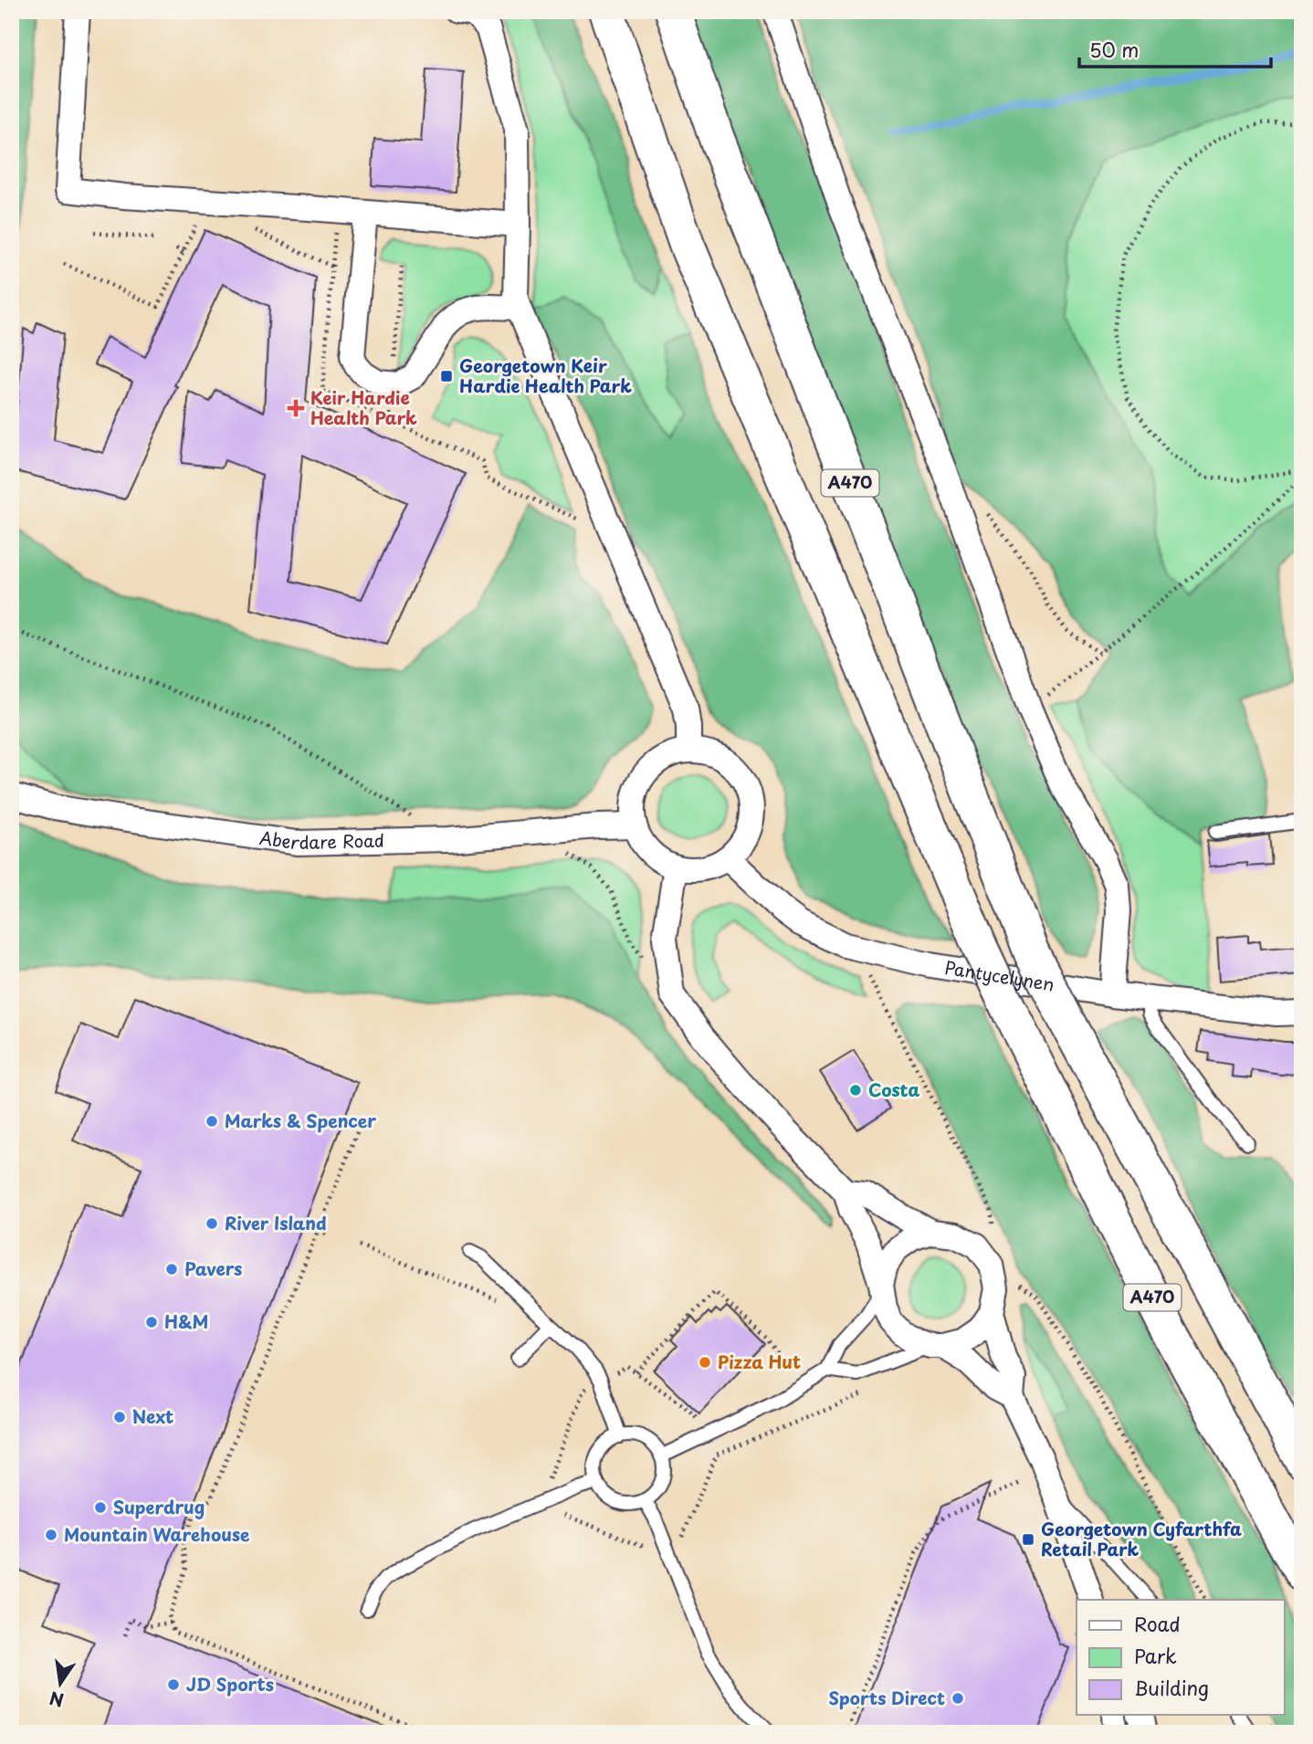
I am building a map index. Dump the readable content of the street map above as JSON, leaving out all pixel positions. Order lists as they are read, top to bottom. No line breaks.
{"streets":{"highway":["A470"],"street":["Aberdare Road","Pantycelynen"]},"crossings":[["Aberdare Road","Pantycelynen"]],"places":{"transit":["Georgetown Keir Hardie Health Park","Georgetown Cyfarthfa Retail Park"],"health":["Keir Hardie Health Park"],"other":["Costa","Marks & Spencer","River Island","Pavers","H&M","Pizza Hut","Next","Superdrug","Mountain Warehouse","JD Sports","Sports Direct"]},"legend":["Road","Park","Building"],"scale_bar":"50 m","north":"bottom"}
